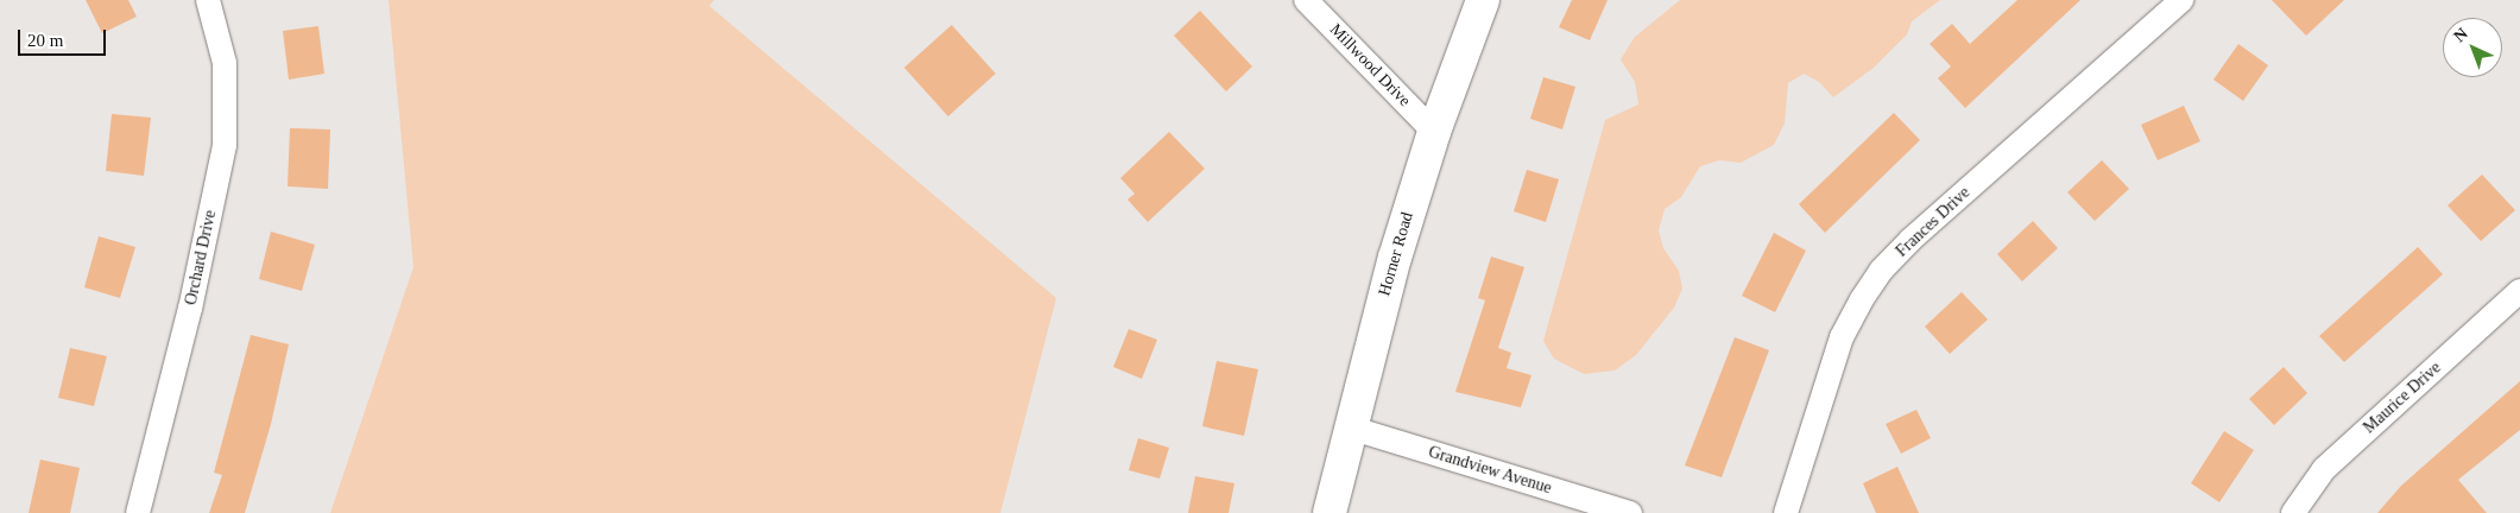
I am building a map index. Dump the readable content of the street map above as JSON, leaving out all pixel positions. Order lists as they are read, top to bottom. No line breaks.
{"streets":{"main road":["Horner Road"],"street":["Millwood Drive","Frances Drive","Orchard Drive","Maurice Drive","Grandview Avenue"]},"crossings":[["Millwood Drive","Horner Road"],["Horner Road","Grandview Avenue"]],"scale_bar":"20 m","north":"top left"}
